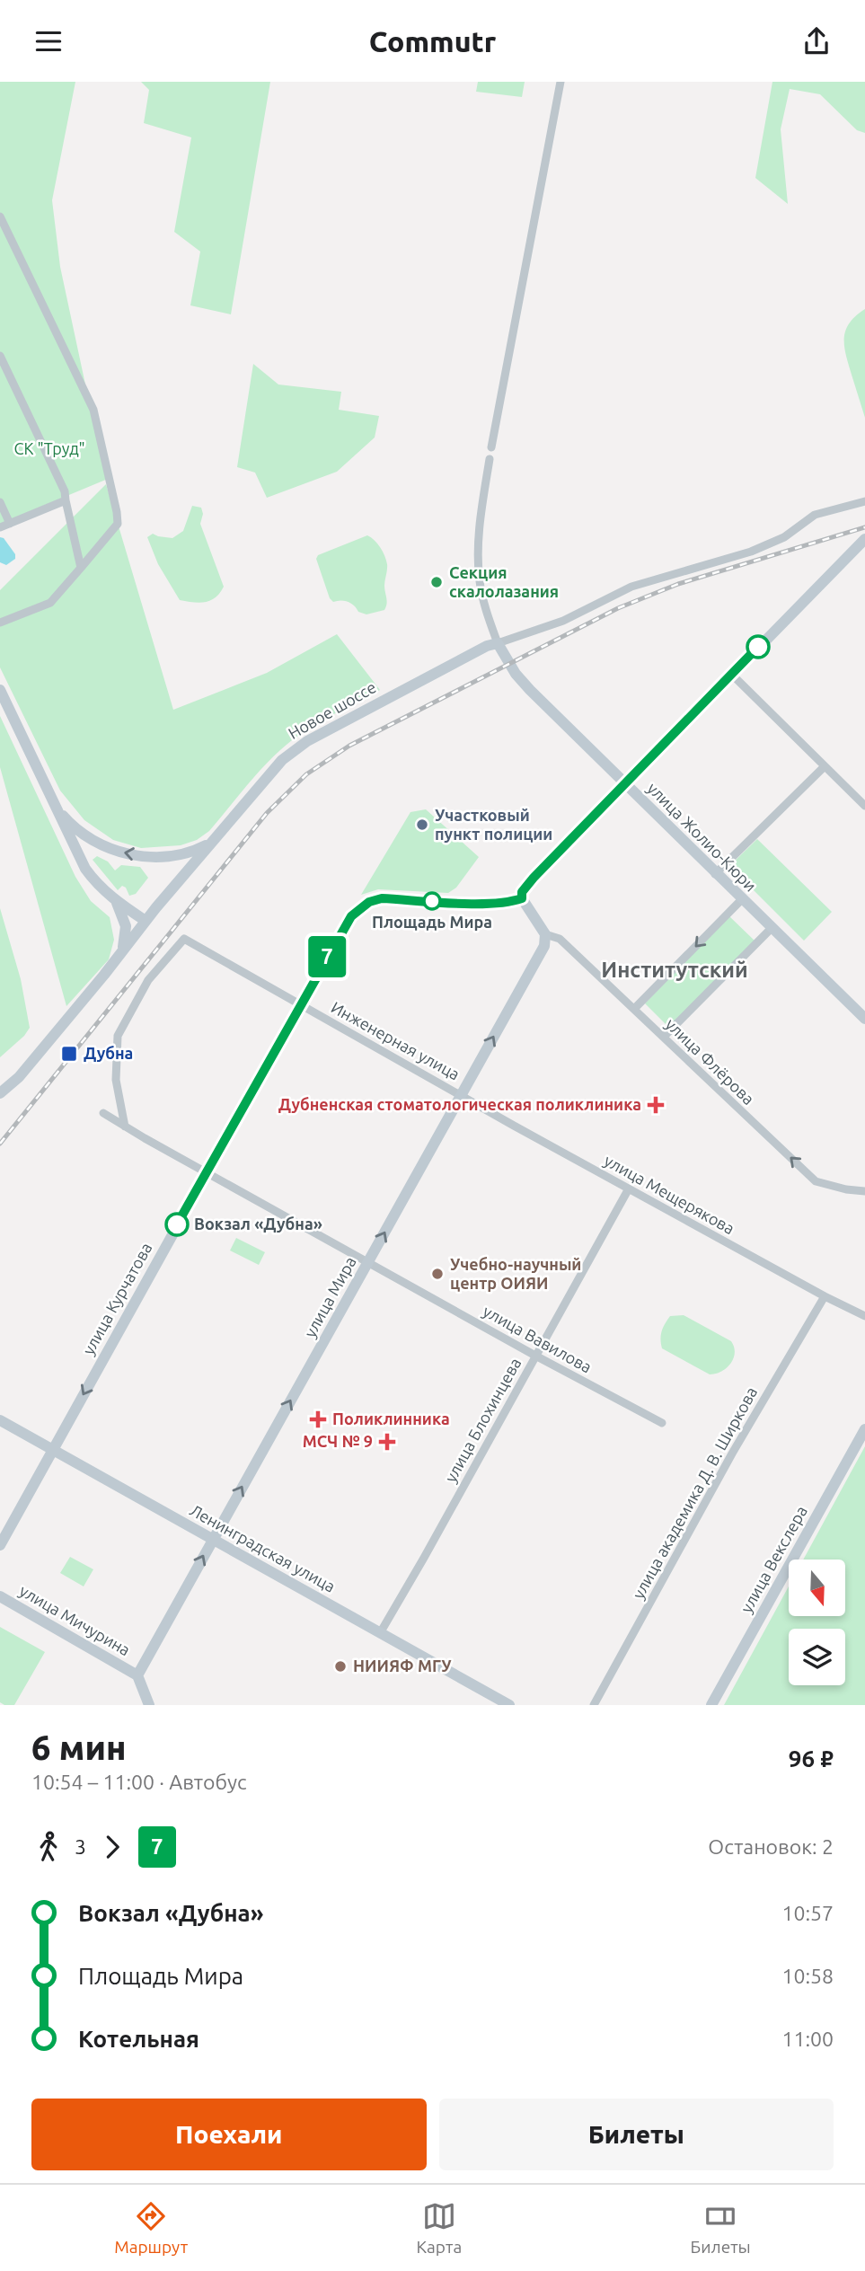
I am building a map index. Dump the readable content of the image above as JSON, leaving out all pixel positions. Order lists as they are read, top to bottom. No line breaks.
{"streets":{"main road":["Новое шоссе","улица Жолио-Кюри","улица Мира","улица Курчатова","Ленинградская улица","улица Векслера","улица Мичурина"],"street":["Инженерная улица","улица Флёрова","улица Мещерякова","улица Вавилова","улица Блохинцева","улица академика Д. В. Ширкова"]},"crossings":[["Новое шоссе","улица Жолио-Кюри"],["Инженерная улица","улица Мещерякова"],["Инженерная улица","улица Мира"],["Инженерная улица","улица Курчатова"],["Инженерная улица","улица Вавилова"],["улица Флёрова","улица Мира"],["улица Мещерякова","улица Мира"],["улица Мещерякова","улица Блохинцева"],["улица Мещерякова","улица академика Д. В. Ширкова"],["улица Мира","улица Вавилова"],["улица Мира","Ленинградская улица"],["улица Мира","улица Мичурина"],["улица Курчатова","улица Вавилова"],["улица Курчатова","Ленинградская улица"],["улица Вавилова","улица Блохинцева"],["улица Блохинцева","Ленинградская улица"]],"one_way":["улица Флёрова","улица Мира","улица Курчатова"],"districts":["Институтский"],"parks":["СК \"Труд\""],"places":{"other":["Секция скалолазания","Участковый пункт полиции","Площадь Мира","Вокзал «Дубна»","Учебно-научный центр ОИЯИ","НИИЯФ МГУ"],"transit":["Дубна"],"health":["Дубненская стоматологическая поликлиника","Поликлинника","МСЧ № 9"]},"lines":["bus line 7"],"north":"bottom","page":{"header":"Commutr","on_map":"7","heading":["6 мин","10:54 – 11:00 · Автобус","96 ₽"],"legs":["3","7","Остановок: 2"],"list":[{"name":"Вокзал «Дубна»","value":"10:57"},{"name":"Площадь Мира","value":"10:58"},{"name":"Котельная","value":"11:00"}],"buttons":["Поехали","Билеты"],"tabs":["Маршрут","Карта","Билеты"]}}
